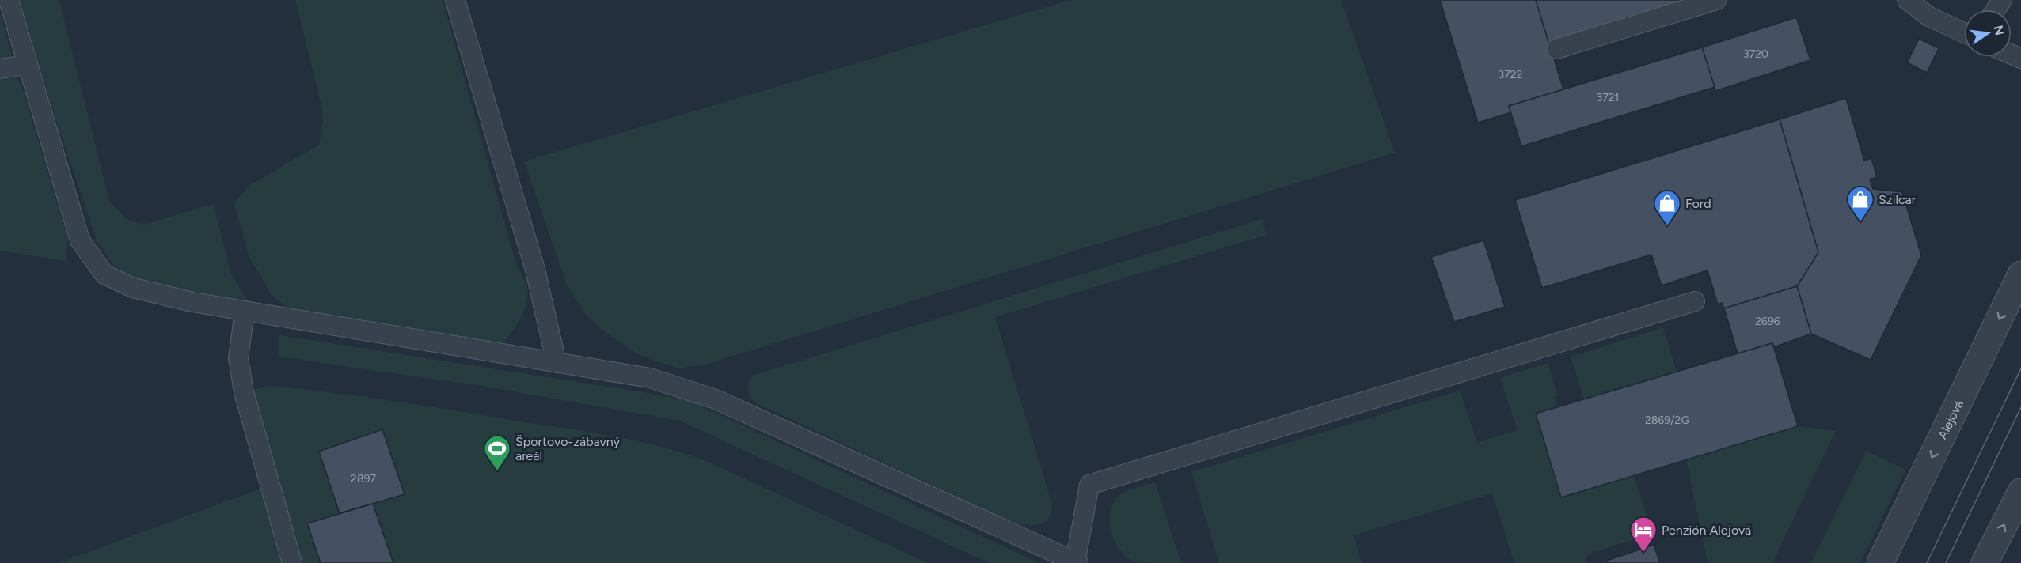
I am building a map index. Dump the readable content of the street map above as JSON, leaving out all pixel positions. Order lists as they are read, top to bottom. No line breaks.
{"streets":{"street":["Alejová"]},"one_way":["Alejová"],"places":{"shop":["Szilcar","Ford"],"sports":["Športovo-zábavný areál"],"hotel":["Penzión Alejová"]},"house_numbers":["3720","3722","3721","2696","2869/2G","2897"],"north":"right"}
